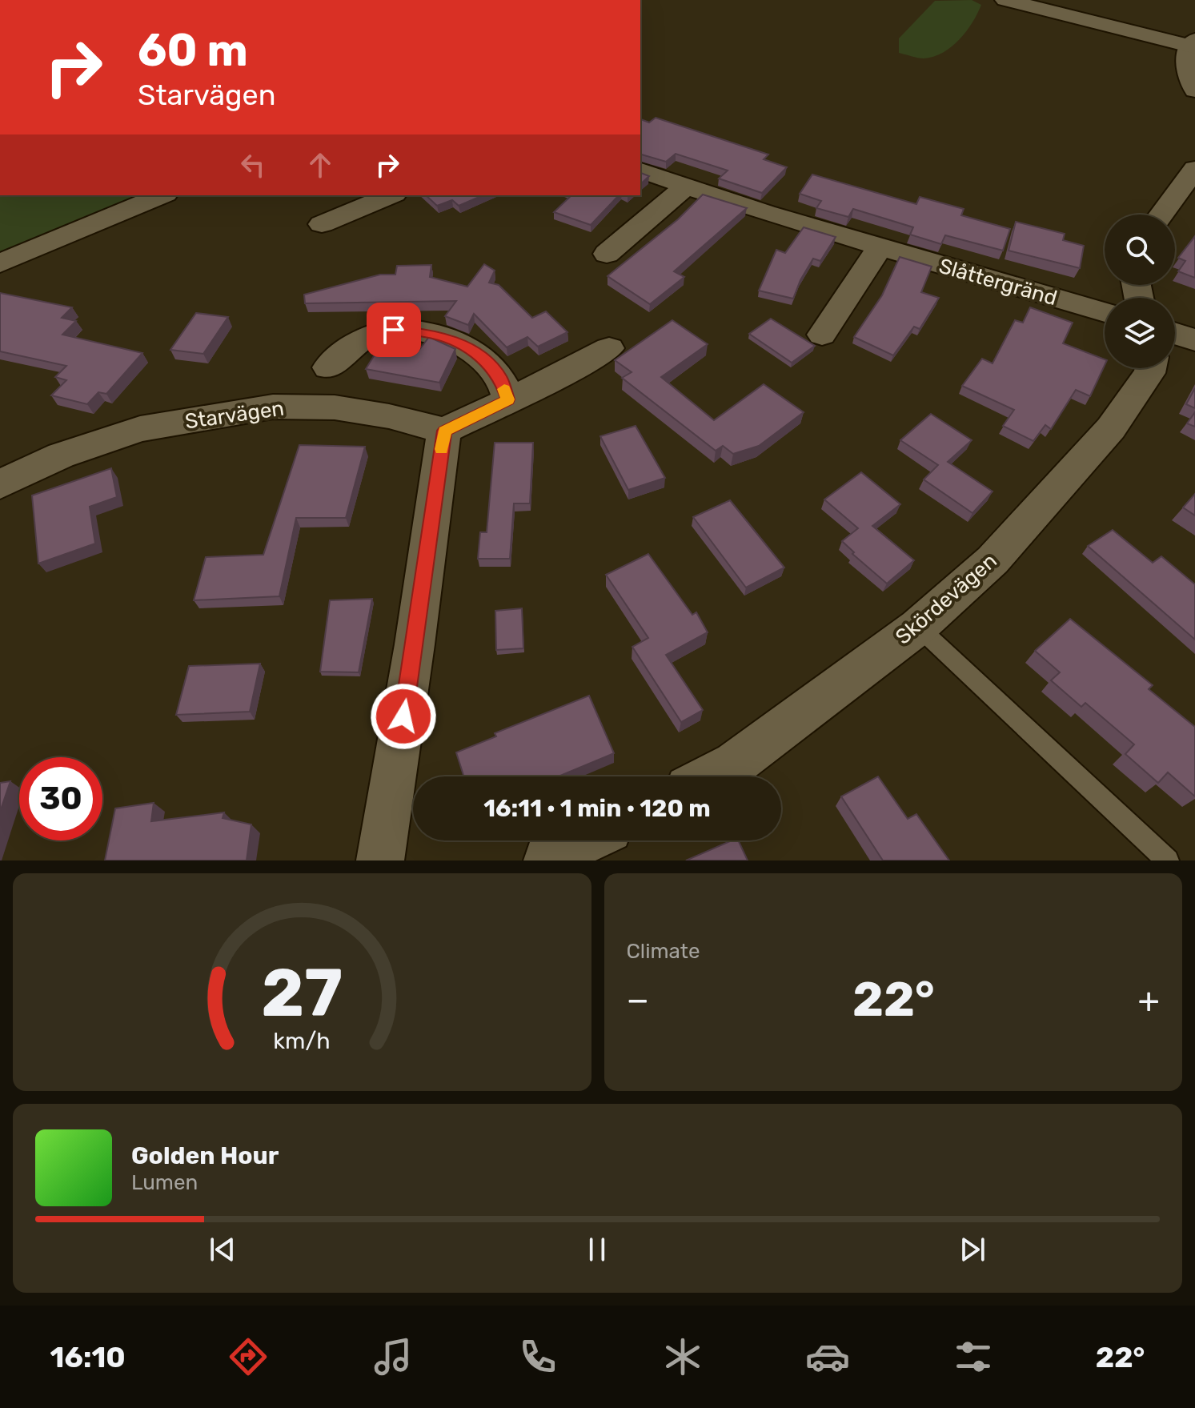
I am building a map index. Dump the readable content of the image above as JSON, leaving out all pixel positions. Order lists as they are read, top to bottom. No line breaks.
{"streets":{"street":["Slåttergränd","Starvägen","Skördevägen"]},"page":{"turn":["60 m","Starvägen"],"limit":"30","trip":"16:11 · 1 min · 120 m","tile":"Climate","heat":["−","22°","+"],"song":["Golden Hour","Lumen"],"tabs":["16:10","22°"],"gauge":["27","km/h"]}}
